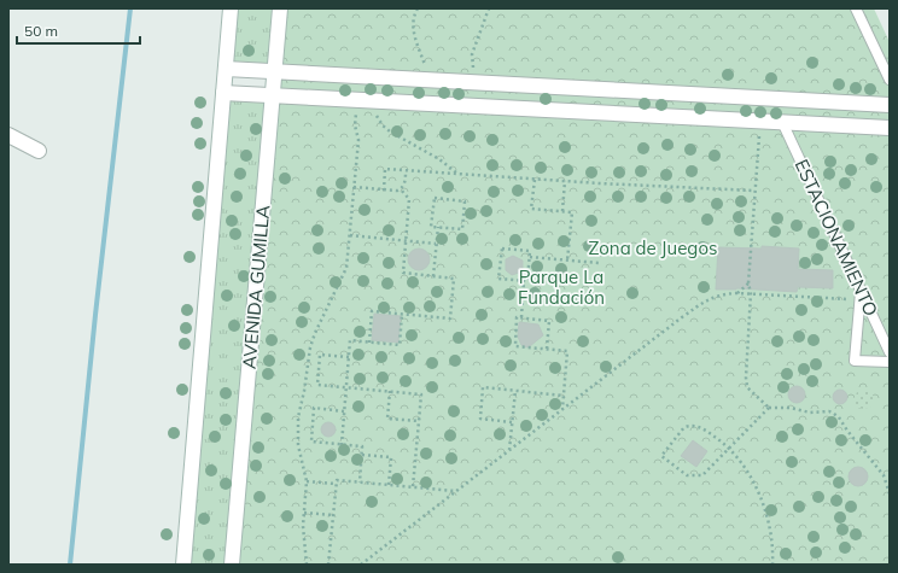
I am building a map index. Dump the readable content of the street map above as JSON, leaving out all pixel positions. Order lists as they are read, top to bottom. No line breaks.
{"streets":{"street":["AVENIDA GUMILLA"],"lane":["ESTACIONAMIENTO"]},"parks":["Zona de Juegos","Parque La Fundación"],"scale_bar":"50 m"}
